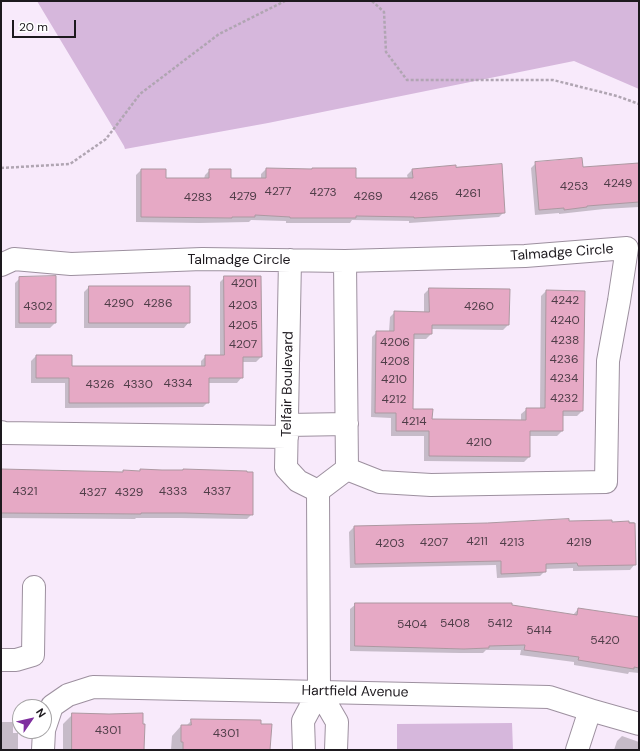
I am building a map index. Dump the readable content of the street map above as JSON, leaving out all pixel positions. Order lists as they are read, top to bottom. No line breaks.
{"streets":{"street":["Talmadge Circle","Telfair Boulevard","Hartfield Avenue"]},"crossings":[["Talmadge Circle","Telfair Boulevard"]],"house_numbers":["4249","4253","4277","4273","4261","4279","4269","4265","4283","4201","4242","4290","4286","4203","4302","4260","4240","4205","4238","4206","4207","4236","4208","4234","4210","4334","4326","4330","4232","4212","4214","4210","4321","4333","4337","4327","4329","4211","4207","4213","4219","4203","5408","5412","5404","5414","5420","4301","4301"],"scale_bar":"20 m","north":"top right"}
